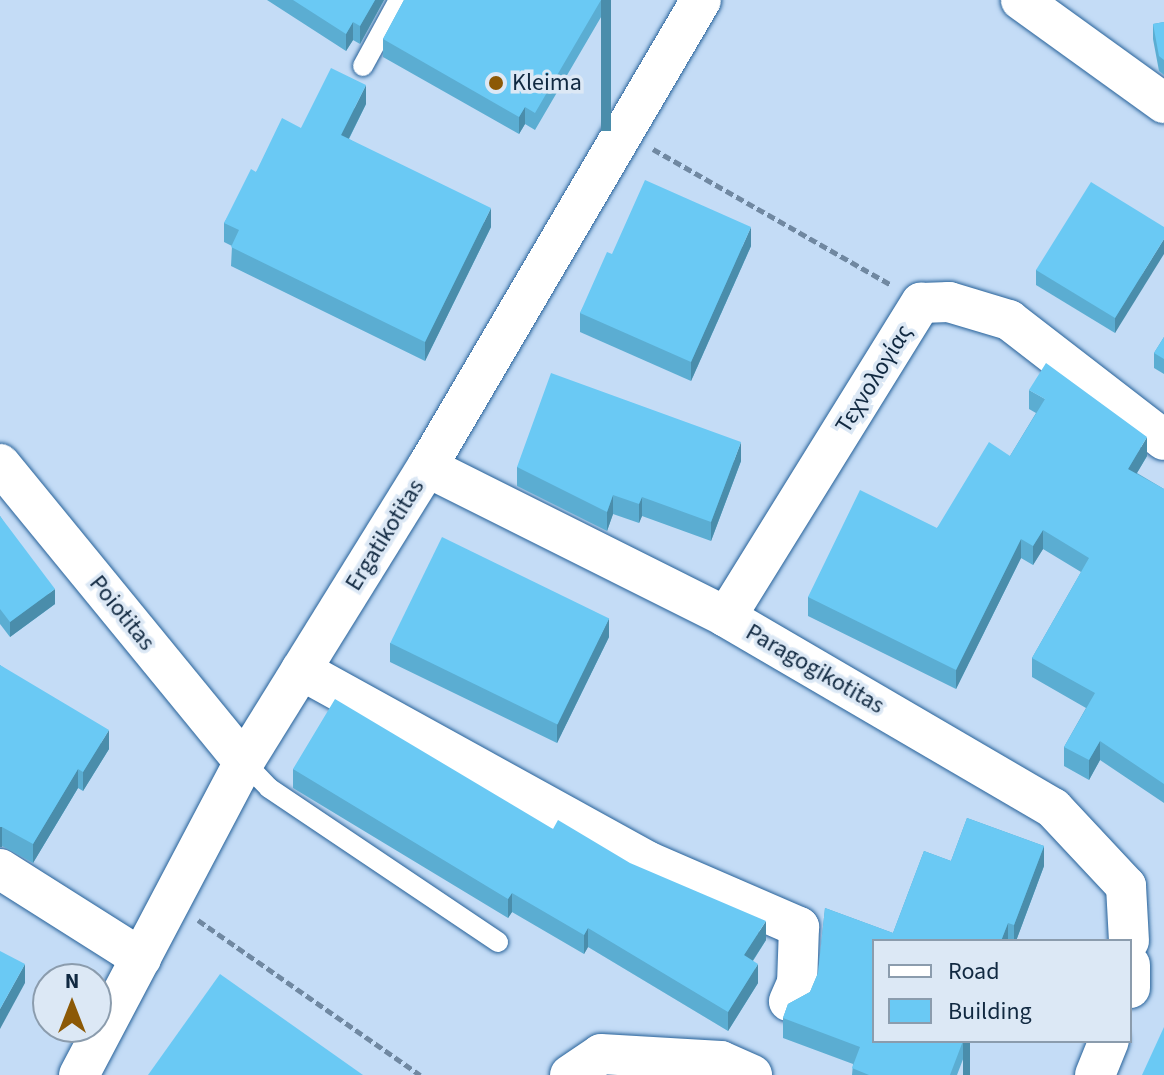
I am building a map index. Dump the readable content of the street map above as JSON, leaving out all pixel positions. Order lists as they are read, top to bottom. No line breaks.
{"streets":{"street":["Τεχνολογίας","Ergatikotitas","Poiotitas","Paragogikotitas"]},"crossings":[["Τεχνολογίας","Paragogikotitas"],["Ergatikotitas","Poiotitas"],["Ergatikotitas","Paragogikotitas"]],"places":["Kleima"],"legend":["Road","Building"],"north":"top"}
